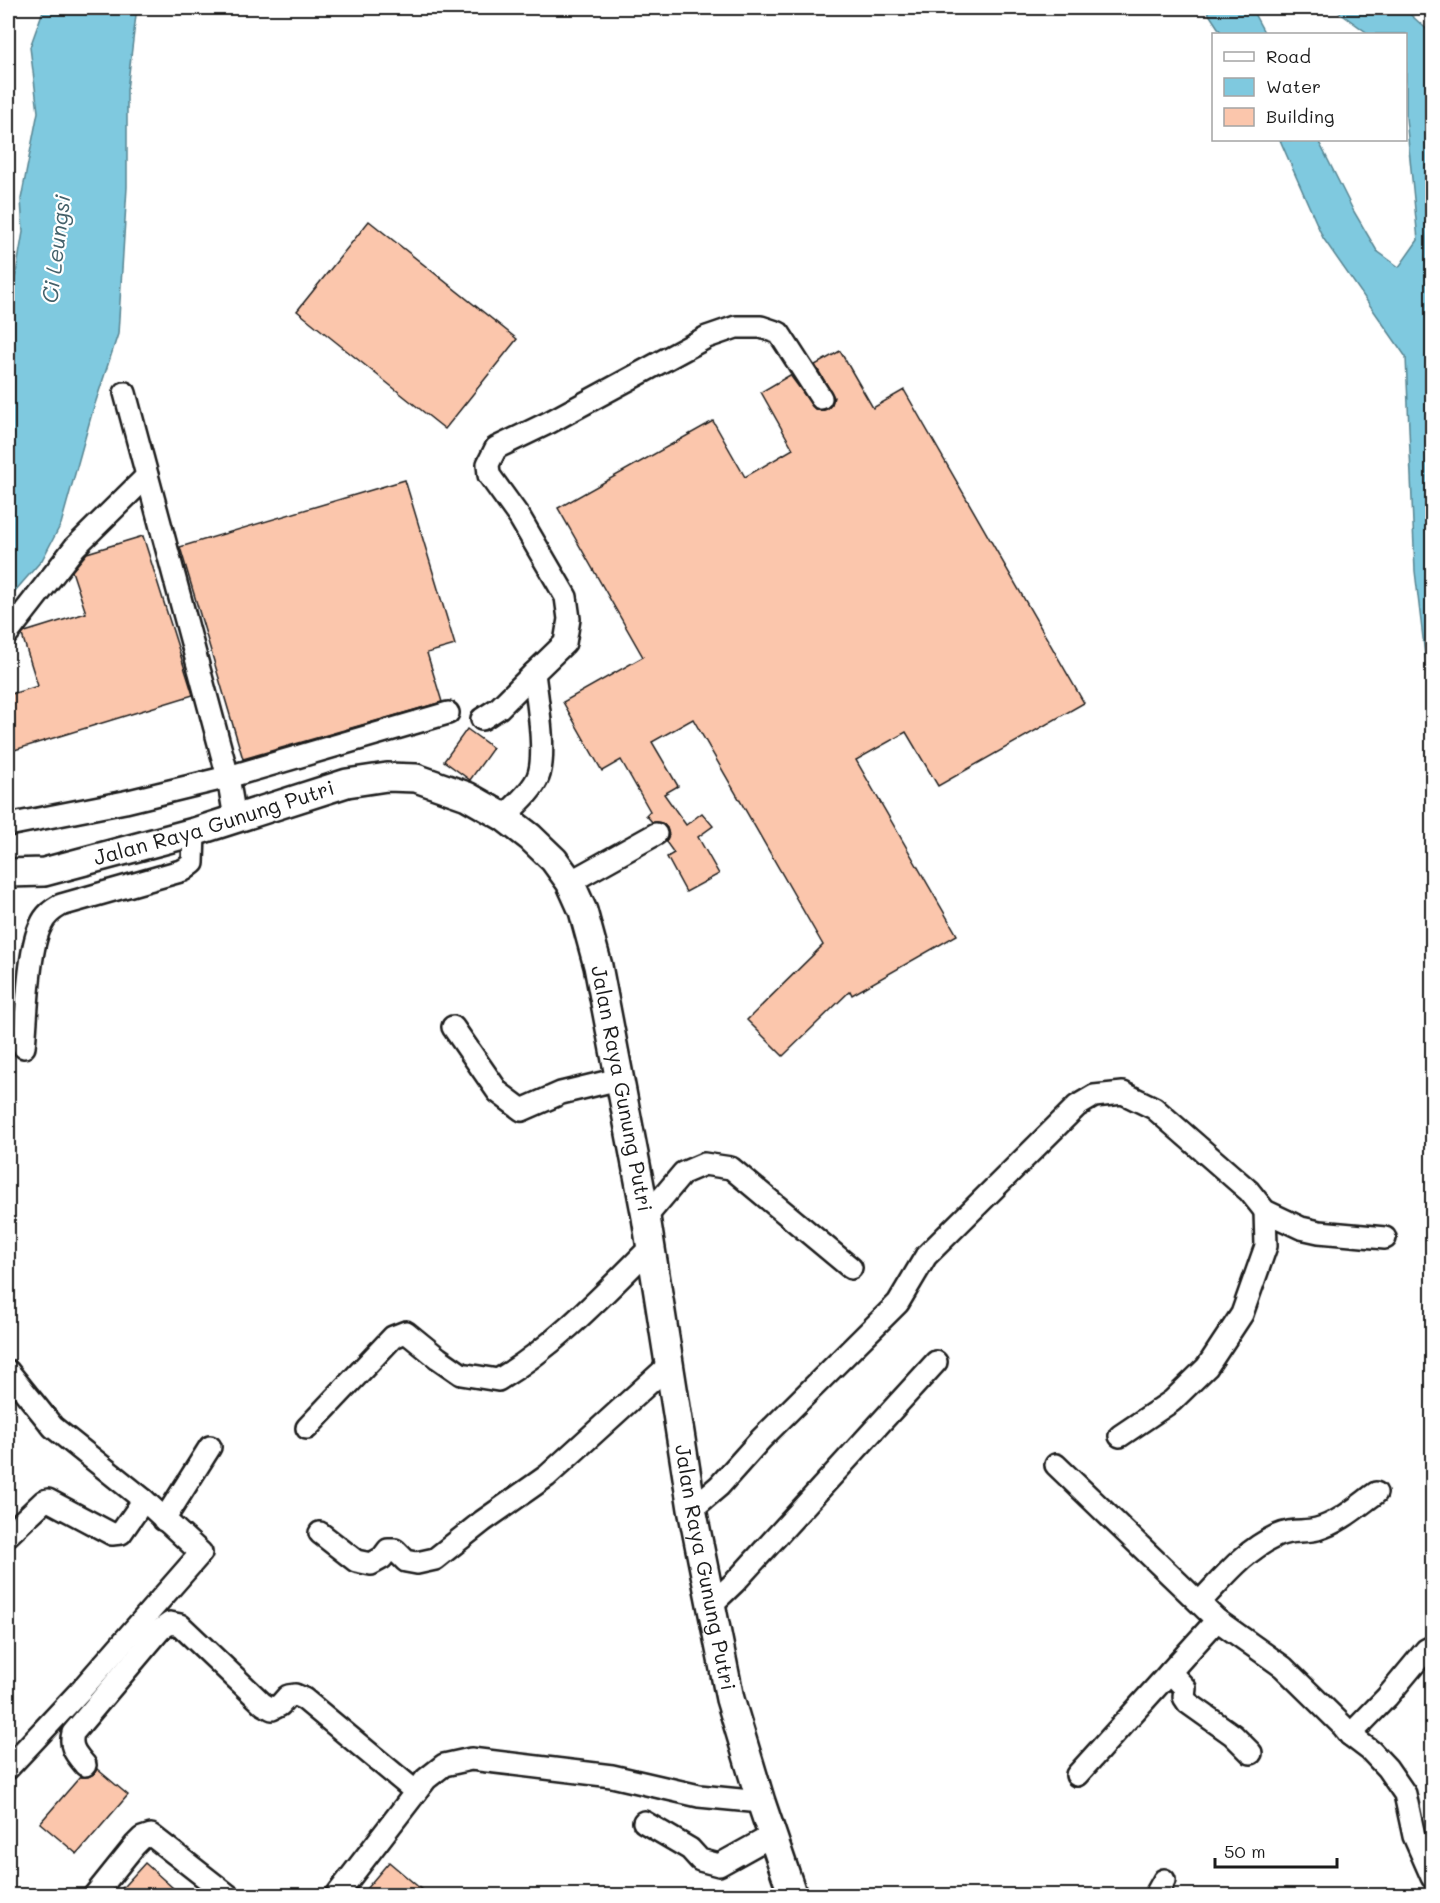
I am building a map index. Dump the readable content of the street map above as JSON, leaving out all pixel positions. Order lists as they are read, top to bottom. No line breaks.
{"streets":{"main road":["Jalan Raya Gunung Putri"]},"water":["Ci Leungsi"],"legend":["Road","Water","Building"],"scale_bar":"50 m"}
